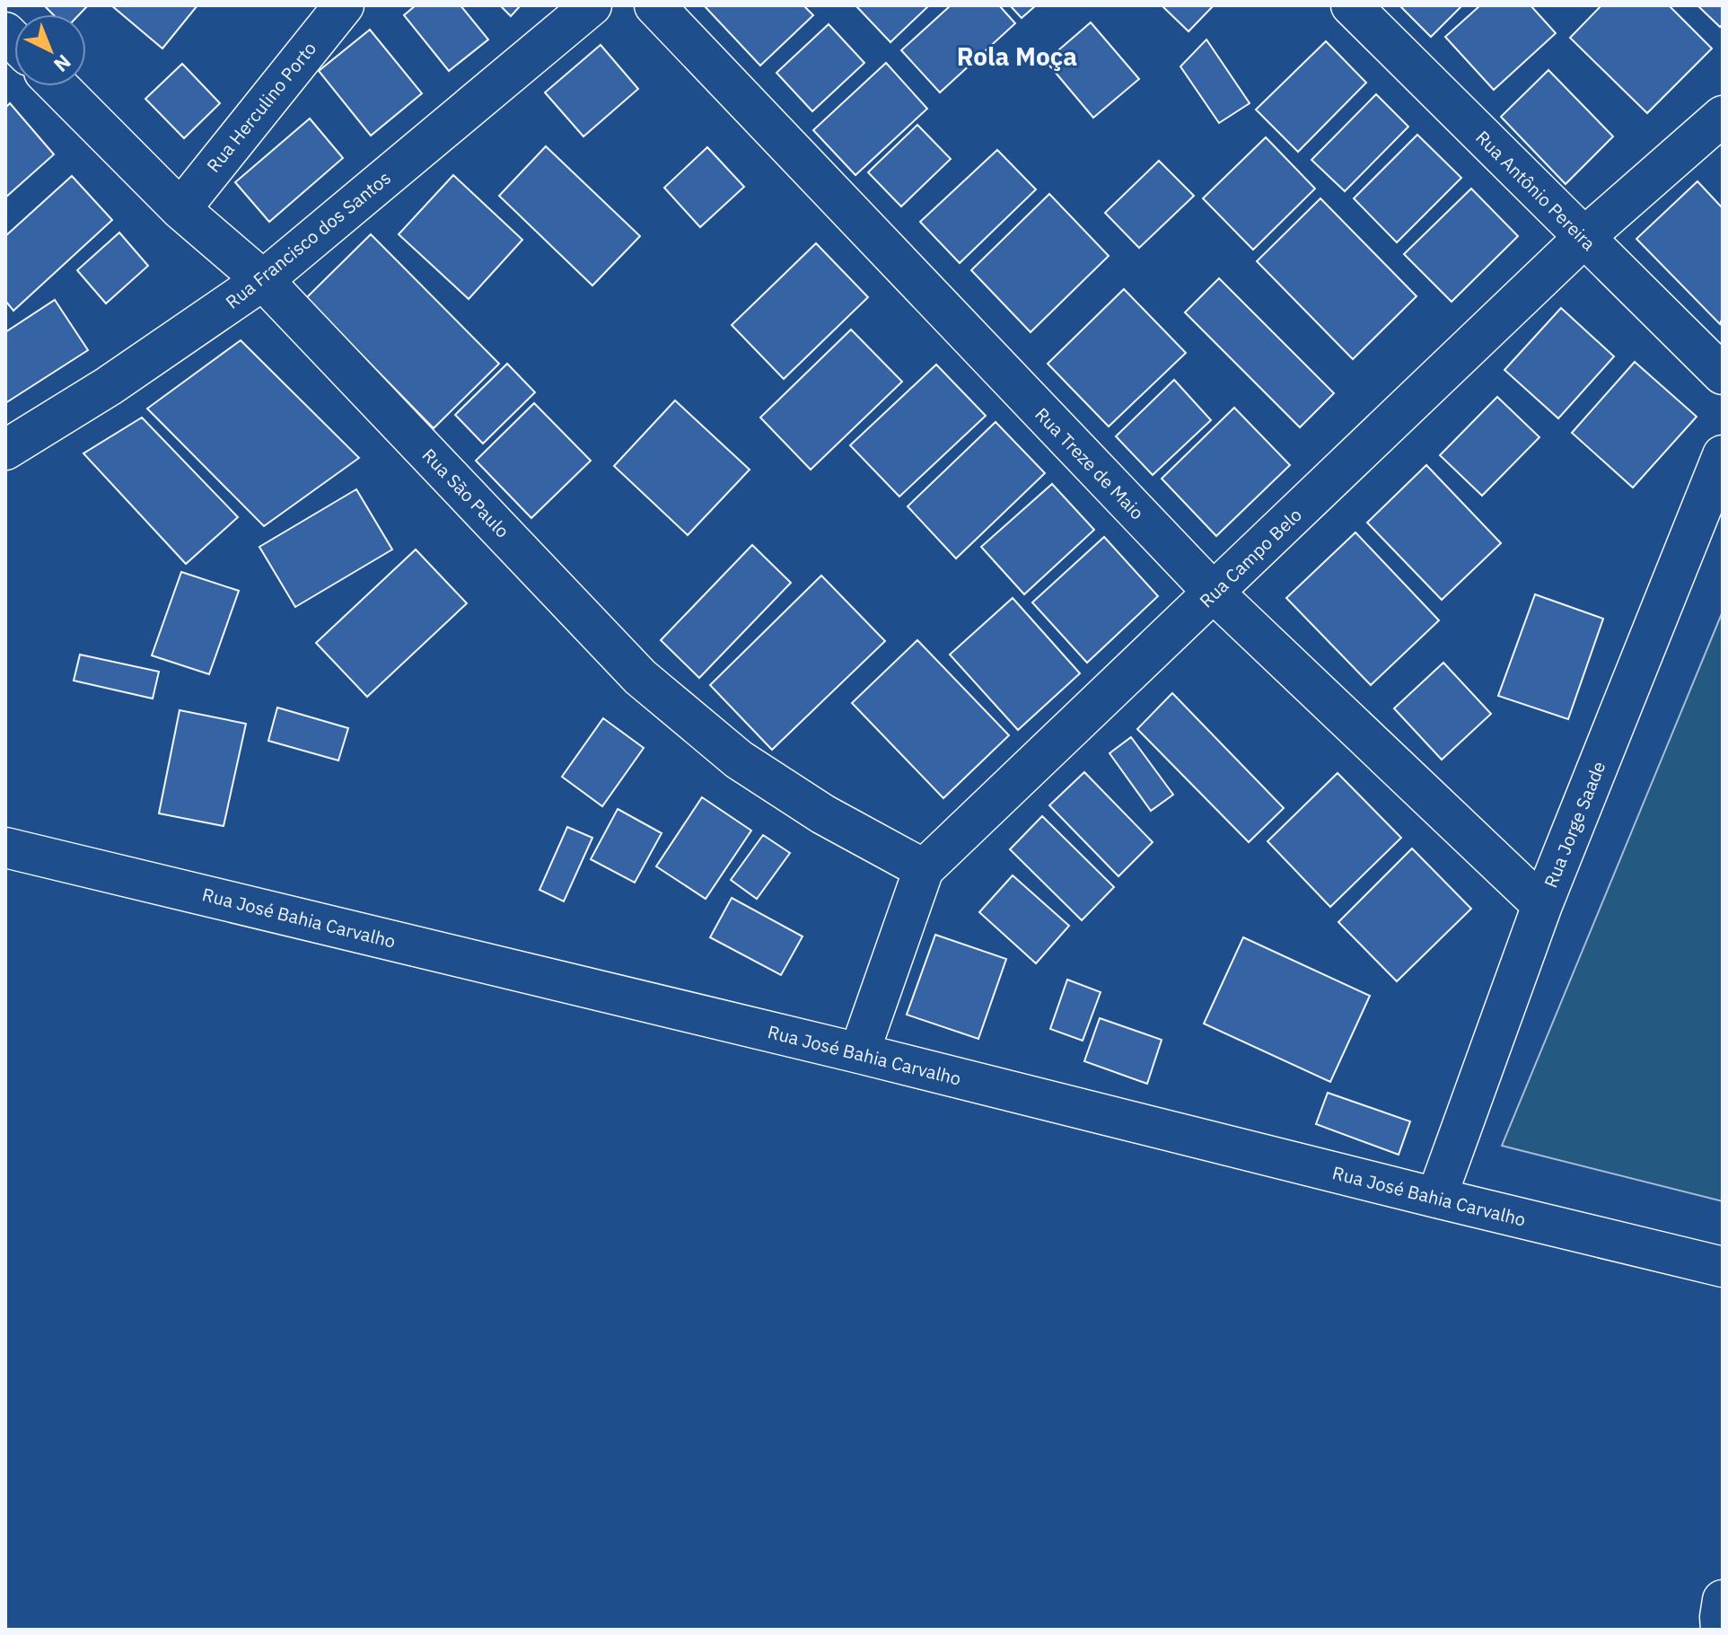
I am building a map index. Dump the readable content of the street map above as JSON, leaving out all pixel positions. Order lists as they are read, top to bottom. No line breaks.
{"streets":{"street":["Rua Herculino Porto","Rua Antônio Pereira","Rua Francisco dos Santos","Rua Treze de Maio","Rua São Paulo","Rua Campo Belo","Rua Jorge Saade","Rua José Bahia Carvalho"]},"crossings":[["Rua Herculino Porto","Rua São Paulo"],["Rua Antônio Pereira","Rua Campo Belo"],["Rua Francisco dos Santos","Rua São Paulo"],["Rua Treze de Maio","Rua Campo Belo"],["Rua Treze de Maio","Rua Jorge Saade"],["Rua São Paulo","Rua Campo Belo"],["Rua Campo Belo","Rua José Bahia Carvalho"],["Rua Jorge Saade","Rua José Bahia Carvalho"]],"districts":["Rola Moça"],"north":"bottom right"}
